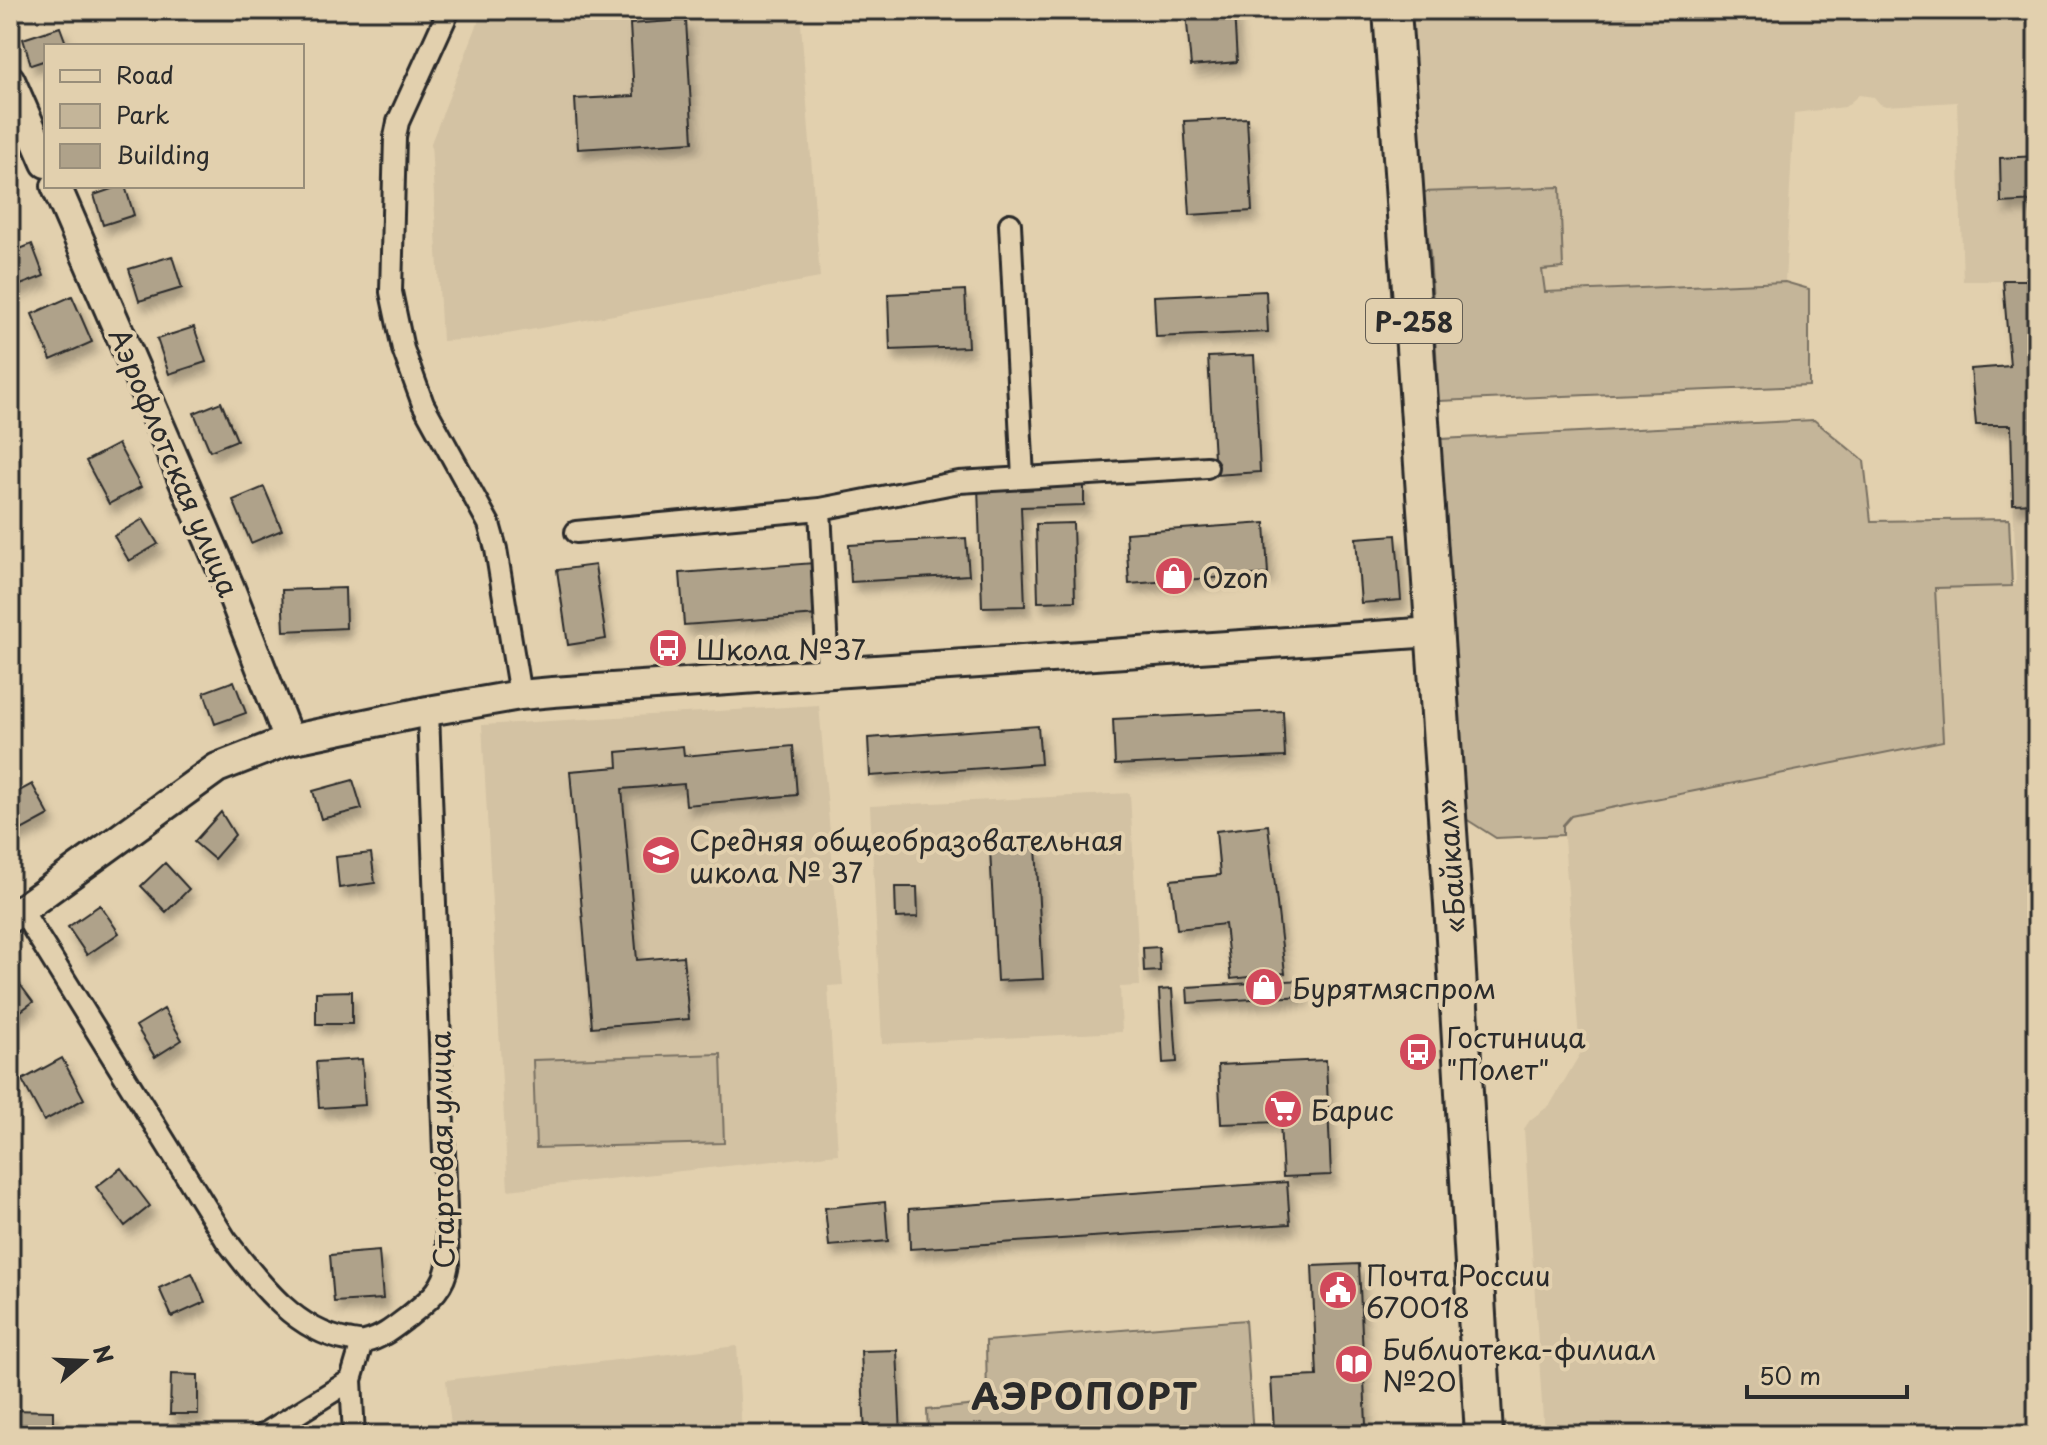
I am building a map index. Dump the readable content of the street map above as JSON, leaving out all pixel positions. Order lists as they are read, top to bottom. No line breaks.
{"streets":{"highway":["Р-258","«Байкал»"],"main road":["Аэрофлотская улица"],"street":["Стартовая улица"]},"crossings":[["Р-258","«Байкал»"]],"districts":["АЭРОПОРТ"],"places":{"shop":["Ozon","Бурятмяспром"],"bus stop":["Школа №37","Гостиница \"Полет\""],"school or university":["Средняя общеобразовательная школа № 37"],"supermarket":["Барис"],"public building":["Почта России 670018"],"library":["Библиотека-филиал №20"]},"legend":["Road","Park","Building"],"scale_bar":"50 m","north":"right"}
